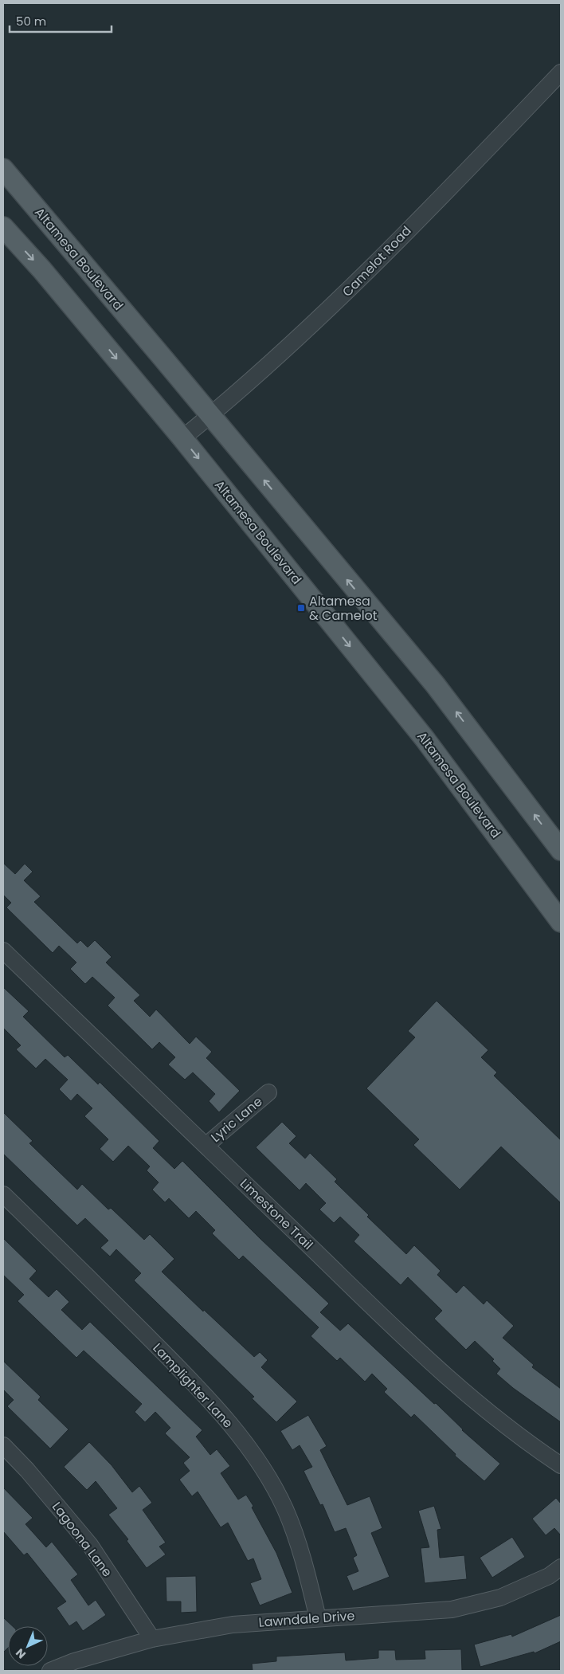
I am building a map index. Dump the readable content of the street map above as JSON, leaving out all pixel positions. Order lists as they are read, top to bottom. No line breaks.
{"streets":{"main road":["Altamesa Boulevard"],"street":["Camelot Road","Lyric Lane","Limestone Trail","Lamplighter Lane","Lagoona Lane","Lawndale Drive"]},"crossings":[["Altamesa Boulevard","Camelot Road"],["Lyric Lane","Limestone Trail"],["Lamplighter Lane","Lawndale Drive"],["Lagoona Lane","Lawndale Drive"]],"places":{"transit":["Altamesa & Camelot"]},"scale_bar":"50 m","north":"bottom left"}
